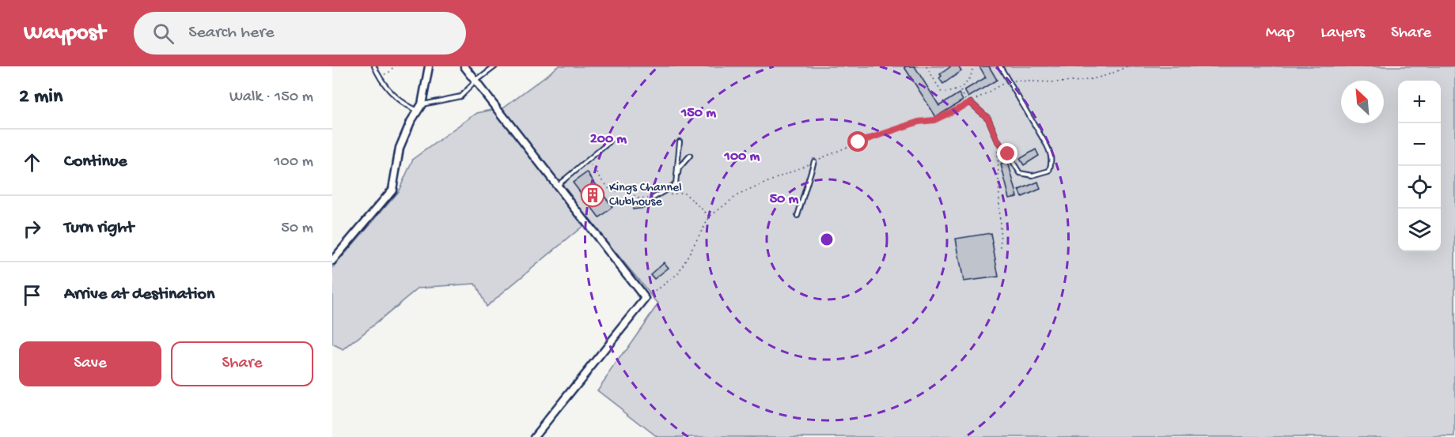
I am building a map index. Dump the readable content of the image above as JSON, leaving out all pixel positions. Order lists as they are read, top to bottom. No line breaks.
{"places":{"building":["Kings Channel Clubhouse"]},"north":"top left","page":{"header":"Waypost","search":"Search here","nav":["Map","Layers","Share"],"heading":["2 min","Walk · 150 m"],"map_buttons":["+","−"],"list":[["Continue","100 m"],["Turn right","50 m"],"Arrive at destination"],"buttons":["Save","Share"]},"rings":["150 m","200 m","100 m","50 m"]}
